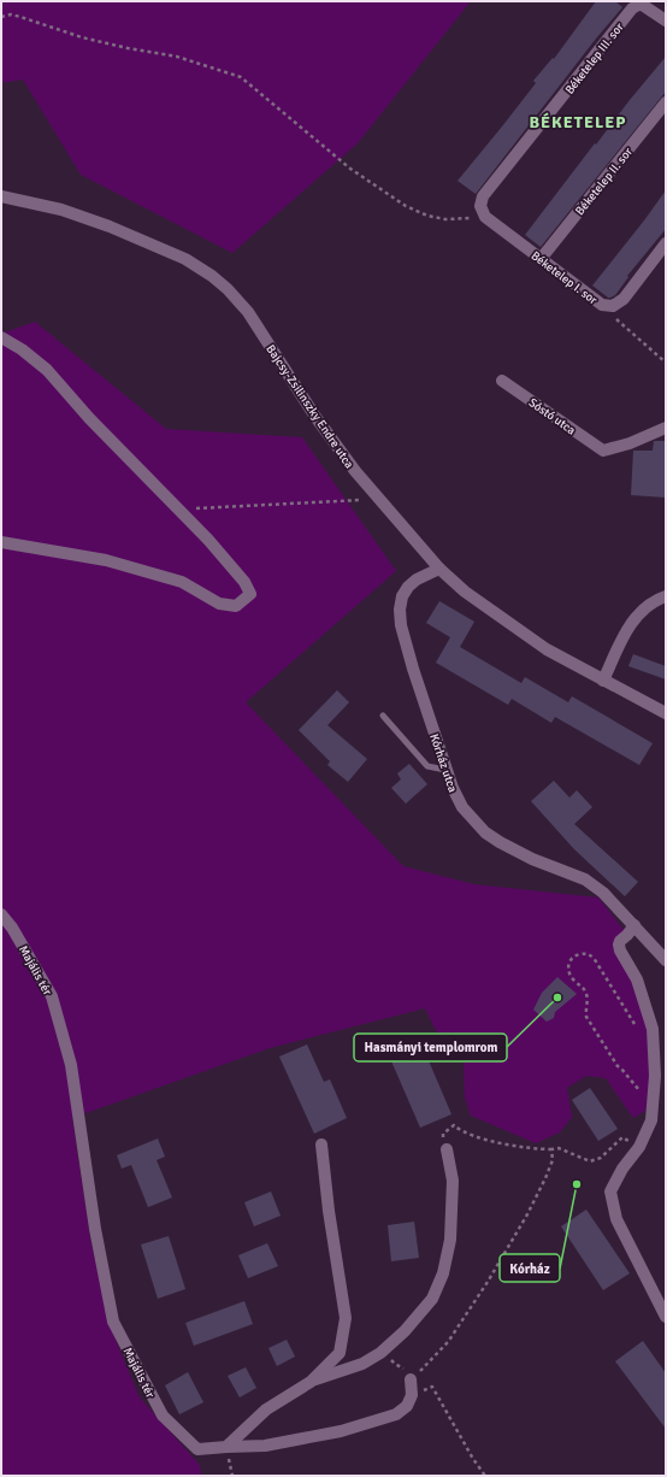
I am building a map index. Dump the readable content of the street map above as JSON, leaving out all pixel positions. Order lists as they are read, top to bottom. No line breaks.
{"streets":{"street":["Béketelep III. sor","Béketelep II. sor","Béketelep I. sor","Bajcsy-Zsilinszky Endre utca","Sóstó utca","Kórház utca","Majális tér"]},"crossings":[["Béketelep III. sor","Béketelep I. sor"],["Béketelep II. sor","Béketelep I. sor"],["Bajcsy-Zsilinszky Endre utca","Kórház utca"]],"districts":["BÉKETELEP"],"places":["Hasmányi templomrom","Kórház"]}
